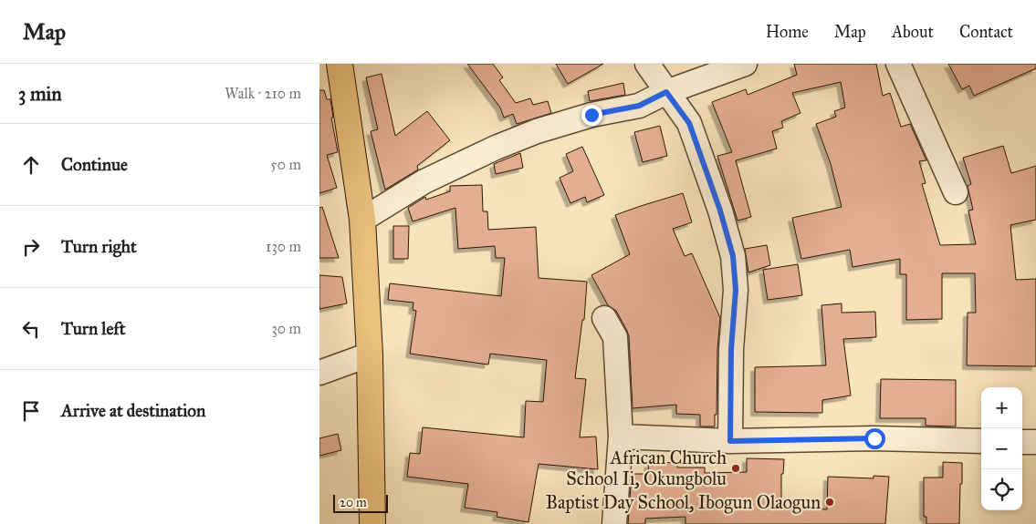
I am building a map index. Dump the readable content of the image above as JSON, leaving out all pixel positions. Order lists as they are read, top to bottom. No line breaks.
{"places":["African Church School Ii, Okungbolu","Baptist Day School, Ibogun Olaogun"],"scale_bar":"20 m","page":{"header":"Map","nav":["Home","Map","About","Contact"],"heading":["3 min","Walk · 210 m"],"list":[["Continue","50 m"],["Turn right","130 m"],["Turn left","30 m"],"Arrive at destination"],"map_buttons":["+","−"],"scale":"20 m"}}
